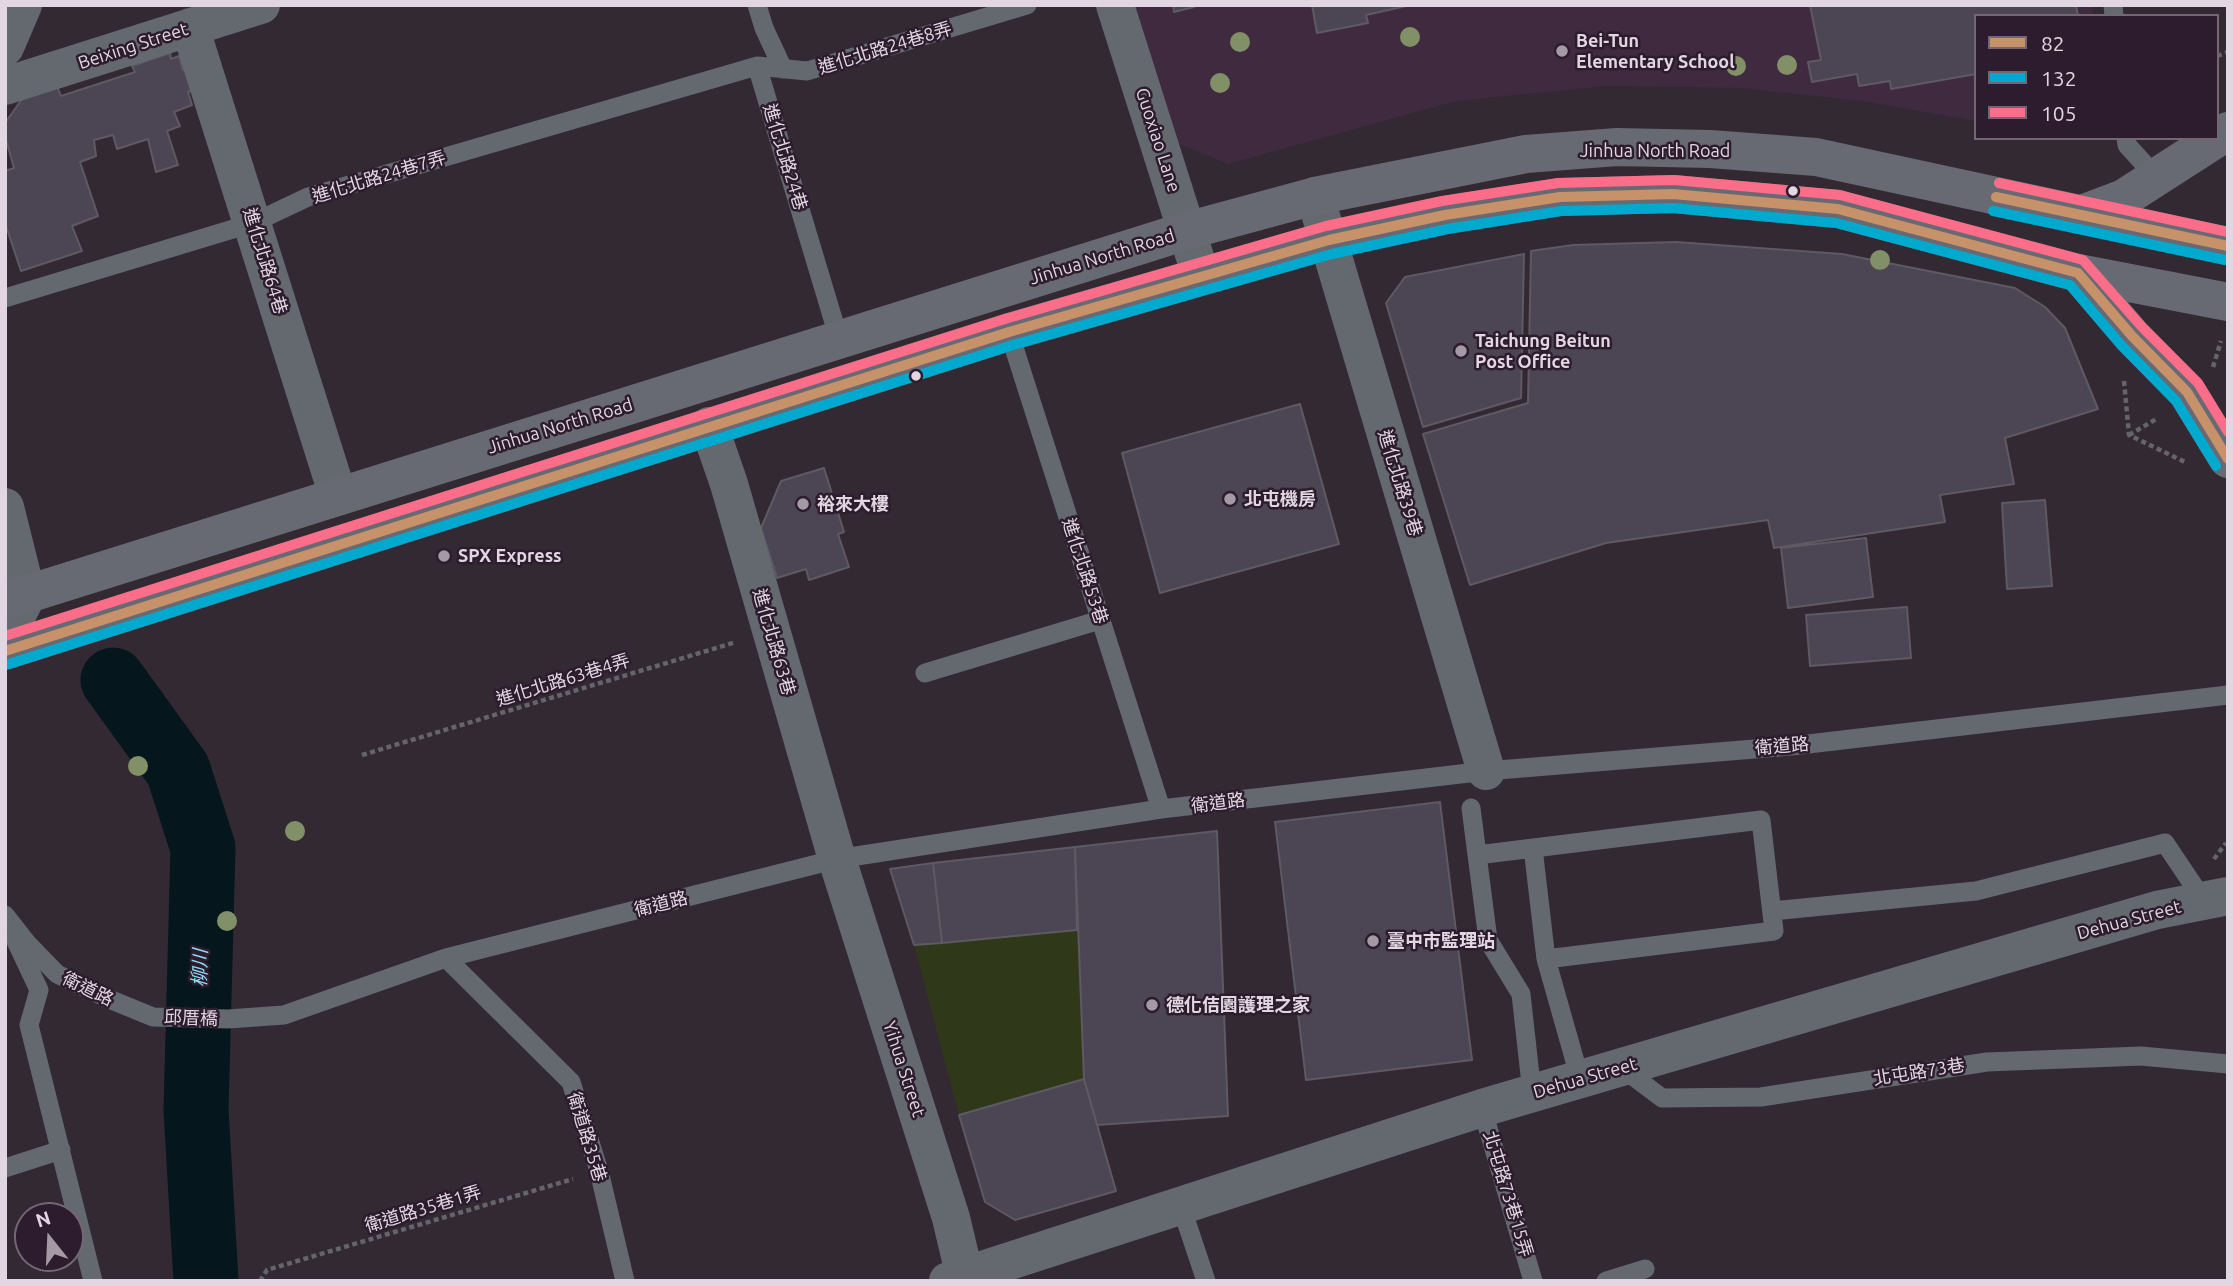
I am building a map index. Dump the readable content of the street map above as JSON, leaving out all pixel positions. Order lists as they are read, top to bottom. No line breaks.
{"streets":{"main road":["Jinhua North Road"],"street":["Beixing Street","Guoxiao Lane","進化北路64巷","進化北路39巷","進化北路63巷","Dehua Street","Yihua Street"],"lane":["進化北路24巷8弄","進化北路24巷","進化北路24巷7弄","進化北路53巷","衛道路","邱厝橋","北屯路73巷","衛道路35巷","北屯路73巷15弄"],"path":["進化北路63巷4弄","衛道路35巷1弄"]},"crossings":[["Beixing Street","進化北路64巷"],["Guoxiao Lane","Jinhua North Road"],["Jinhua North Road","進化北路24巷"],["Jinhua North Road","進化北路64巷"],["Jinhua North Road","進化北路39巷"],["進化北路24巷","進化北路24巷7弄"],["進化北路24巷7弄","進化北路64巷"],["進化北路39巷","衛道路"],["進化北路53巷","衛道路"],["進化北路63巷","進化北路63巷4弄"],["進化北路63巷","衛道路"],["進化北路63巷","Yihua Street"],["衛道路","邱厝橋"],["衛道路","Yihua Street"],["衛道路","衛道路35巷"],["Dehua Street","Yihua Street"],["Dehua Street","北屯路73巷"],["Dehua Street","北屯路73巷15弄"],["衛道路35巷","衛道路35巷1弄"]],"water":["柳川"],"places":["Bei-Tun Elementary School","Taichung Beitun Post Office","北屯機房","裕來大樓","SPX Express","臺中市監理站","德化佶園護理之家"],"lines":["transit line 105","transit line 82","transit line 132"],"legend":["82","132","105"],"north":"top"}
